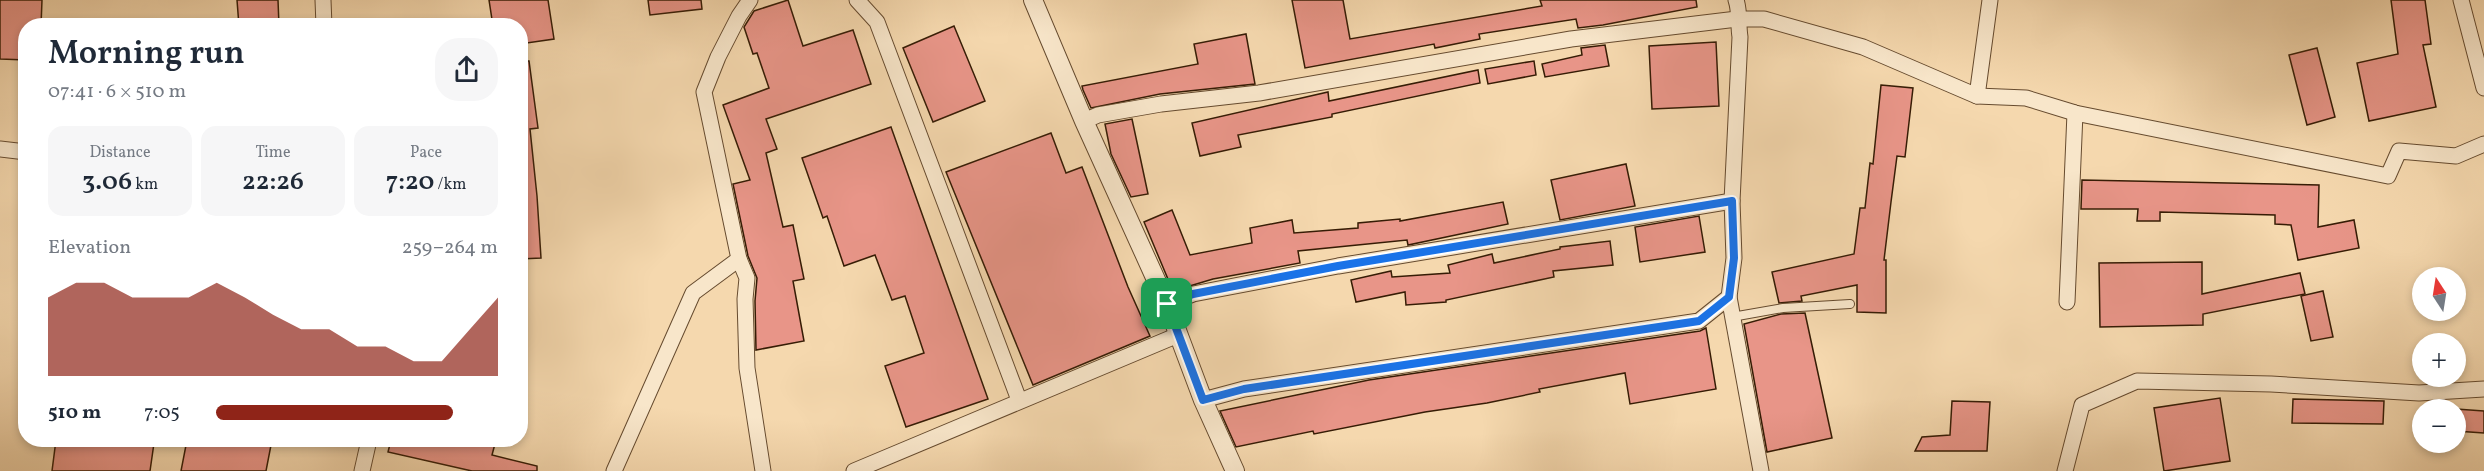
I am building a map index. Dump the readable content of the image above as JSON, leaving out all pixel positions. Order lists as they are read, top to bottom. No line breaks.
{"north":"top","page":{"heading":["Morning run","07:41 · 6 × 510 m"],"stats":[["Distance","3.06 km"],["Time","22:26"],["Pace","7:20 /km"]],"chart":["Elevation","259–264 m"],"map_buttons":["+","−"],"list":[{"name":"510 m","note":"7:05"}]}}
